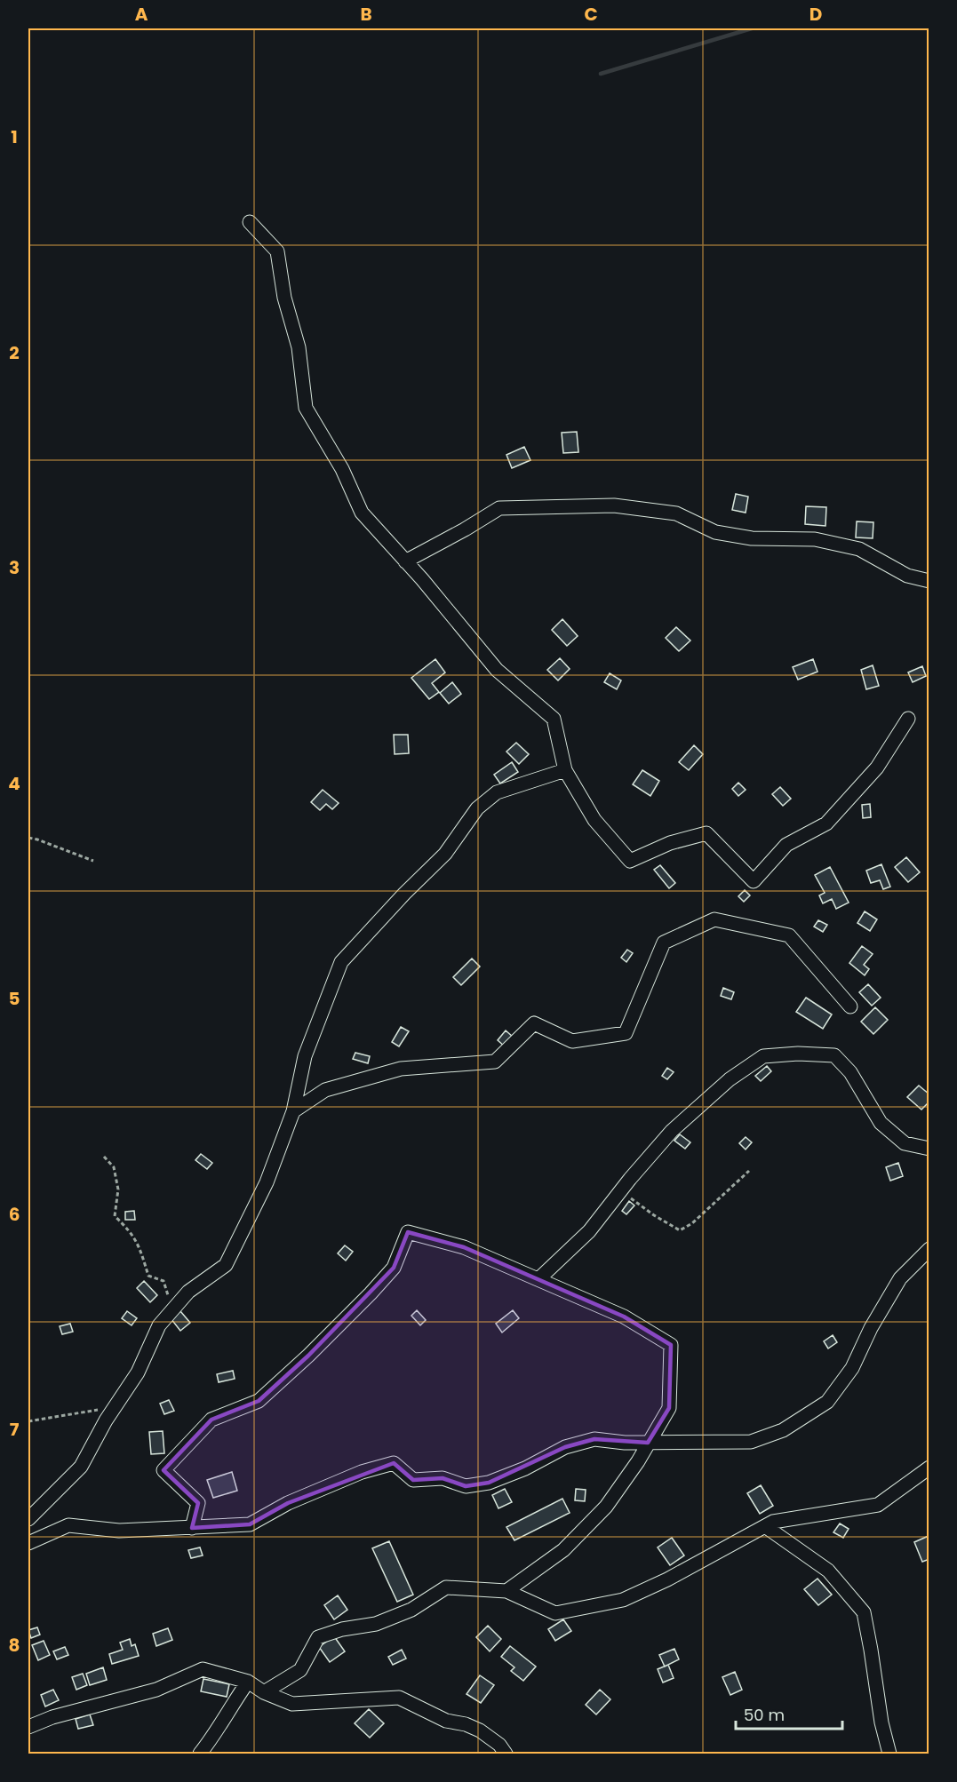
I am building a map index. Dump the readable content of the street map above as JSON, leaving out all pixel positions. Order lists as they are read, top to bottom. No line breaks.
{"scale_bar":"50 m","grid":{"columns":["A","B","C","D"],"rows":["1","2","3","4","5","6","7","8"]}}
